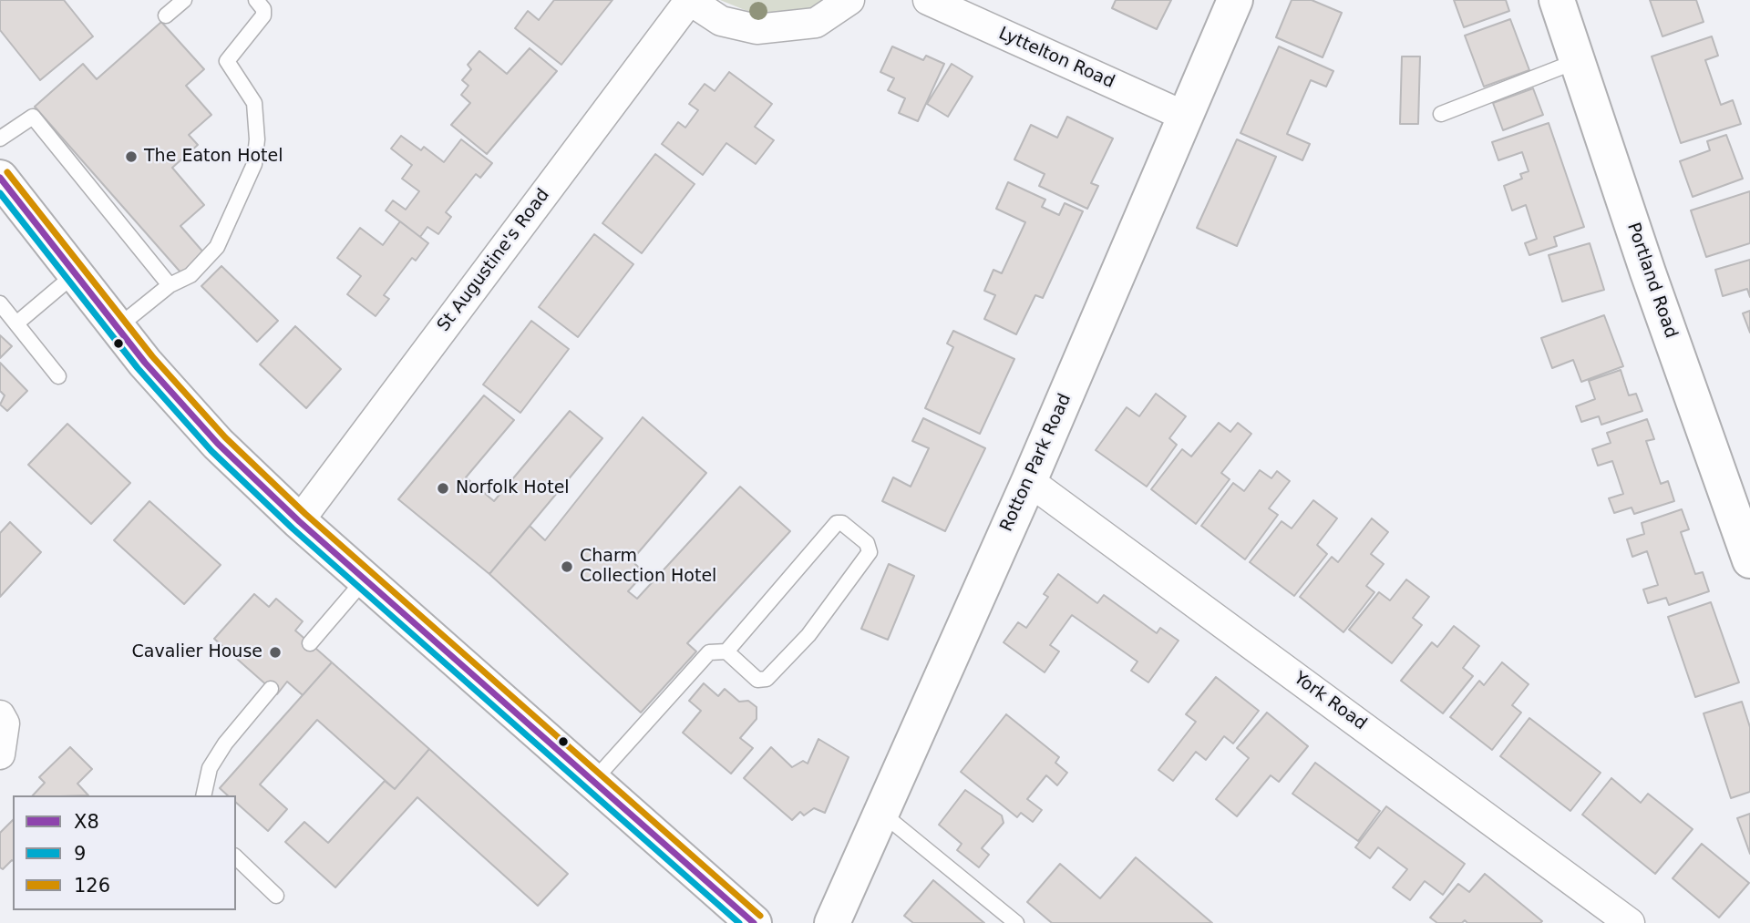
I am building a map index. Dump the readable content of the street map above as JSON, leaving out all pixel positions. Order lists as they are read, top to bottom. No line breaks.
{"streets":{"main road":["Portland Road","Rotton Park Road"],"street":["Lyttelton Road","St Augustine's Road","York Road"]},"crossings":[["Lyttelton Road","Rotton Park Road"],["Rotton Park Road","York Road"]],"places":["The Eaton Hotel","Norfolk Hotel","Charm Collection Hotel","Cavalier House"],"lines":["transit line 126","transit line X8","transit line 9"],"legend":["X8","9","126"]}
